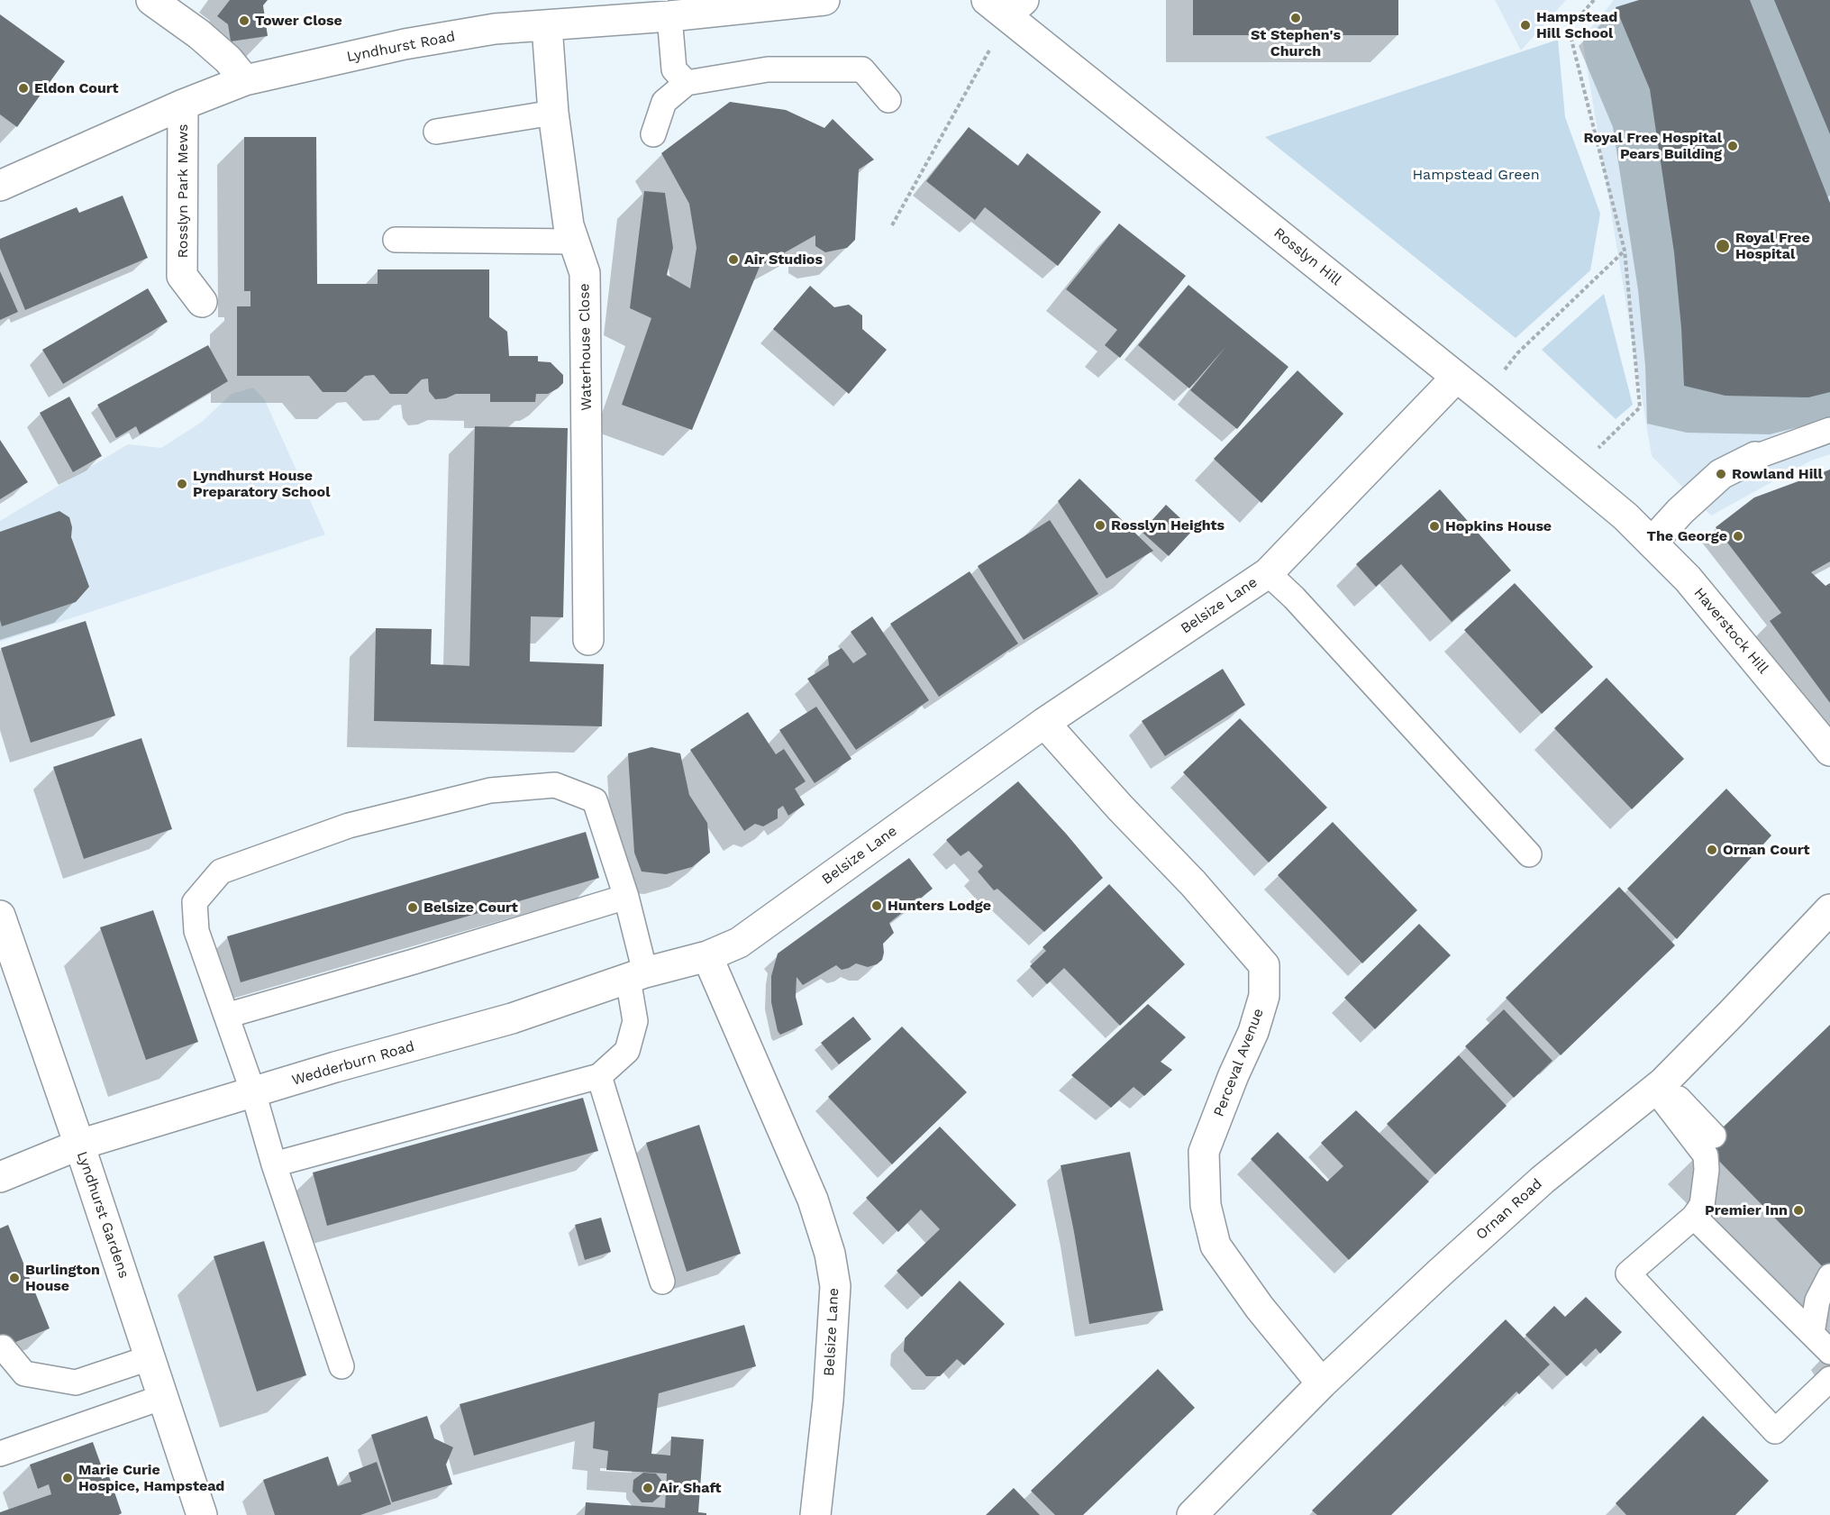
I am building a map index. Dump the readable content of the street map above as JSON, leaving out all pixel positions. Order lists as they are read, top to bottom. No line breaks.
{"streets":{"street":["Lyndhurst Road","Rosslyn Park Mews","Rosslyn Hill","Waterhouse Close","Belsize Lane","Haverstock Hill","Perceval Avenue","Wedderburn Road","Ornan Road","Lyndhurst Gardens"]},"crossings":[["Lyndhurst Road","Rosslyn Park Mews"],["Lyndhurst Road","Waterhouse Close"],["Rosslyn Hill","Belsize Lane"],["Rosslyn Hill","Haverstock Hill"],["Belsize Lane","Perceval Avenue"],["Belsize Lane","Wedderburn Road"],["Perceval Avenue","Ornan Road"],["Wedderburn Road","Lyndhurst Gardens"]],"parks":["Hampstead Green"],"places":["St Stephen's Church","Tower Close","Hampstead Hill School","Eldon Court","Royal Free Hospital Pears Building","Royal Free Hospital","Air Studios","Rowland Hill","Lyndhurst House Preparatory School","Rosslyn Heights","Hopkins House","The George","Ornan Court","Hunters Lodge","Belsize Court","Premier Inn","Burlington House","Marie Curie Hospice, Hampstead","Air Shaft"]}
